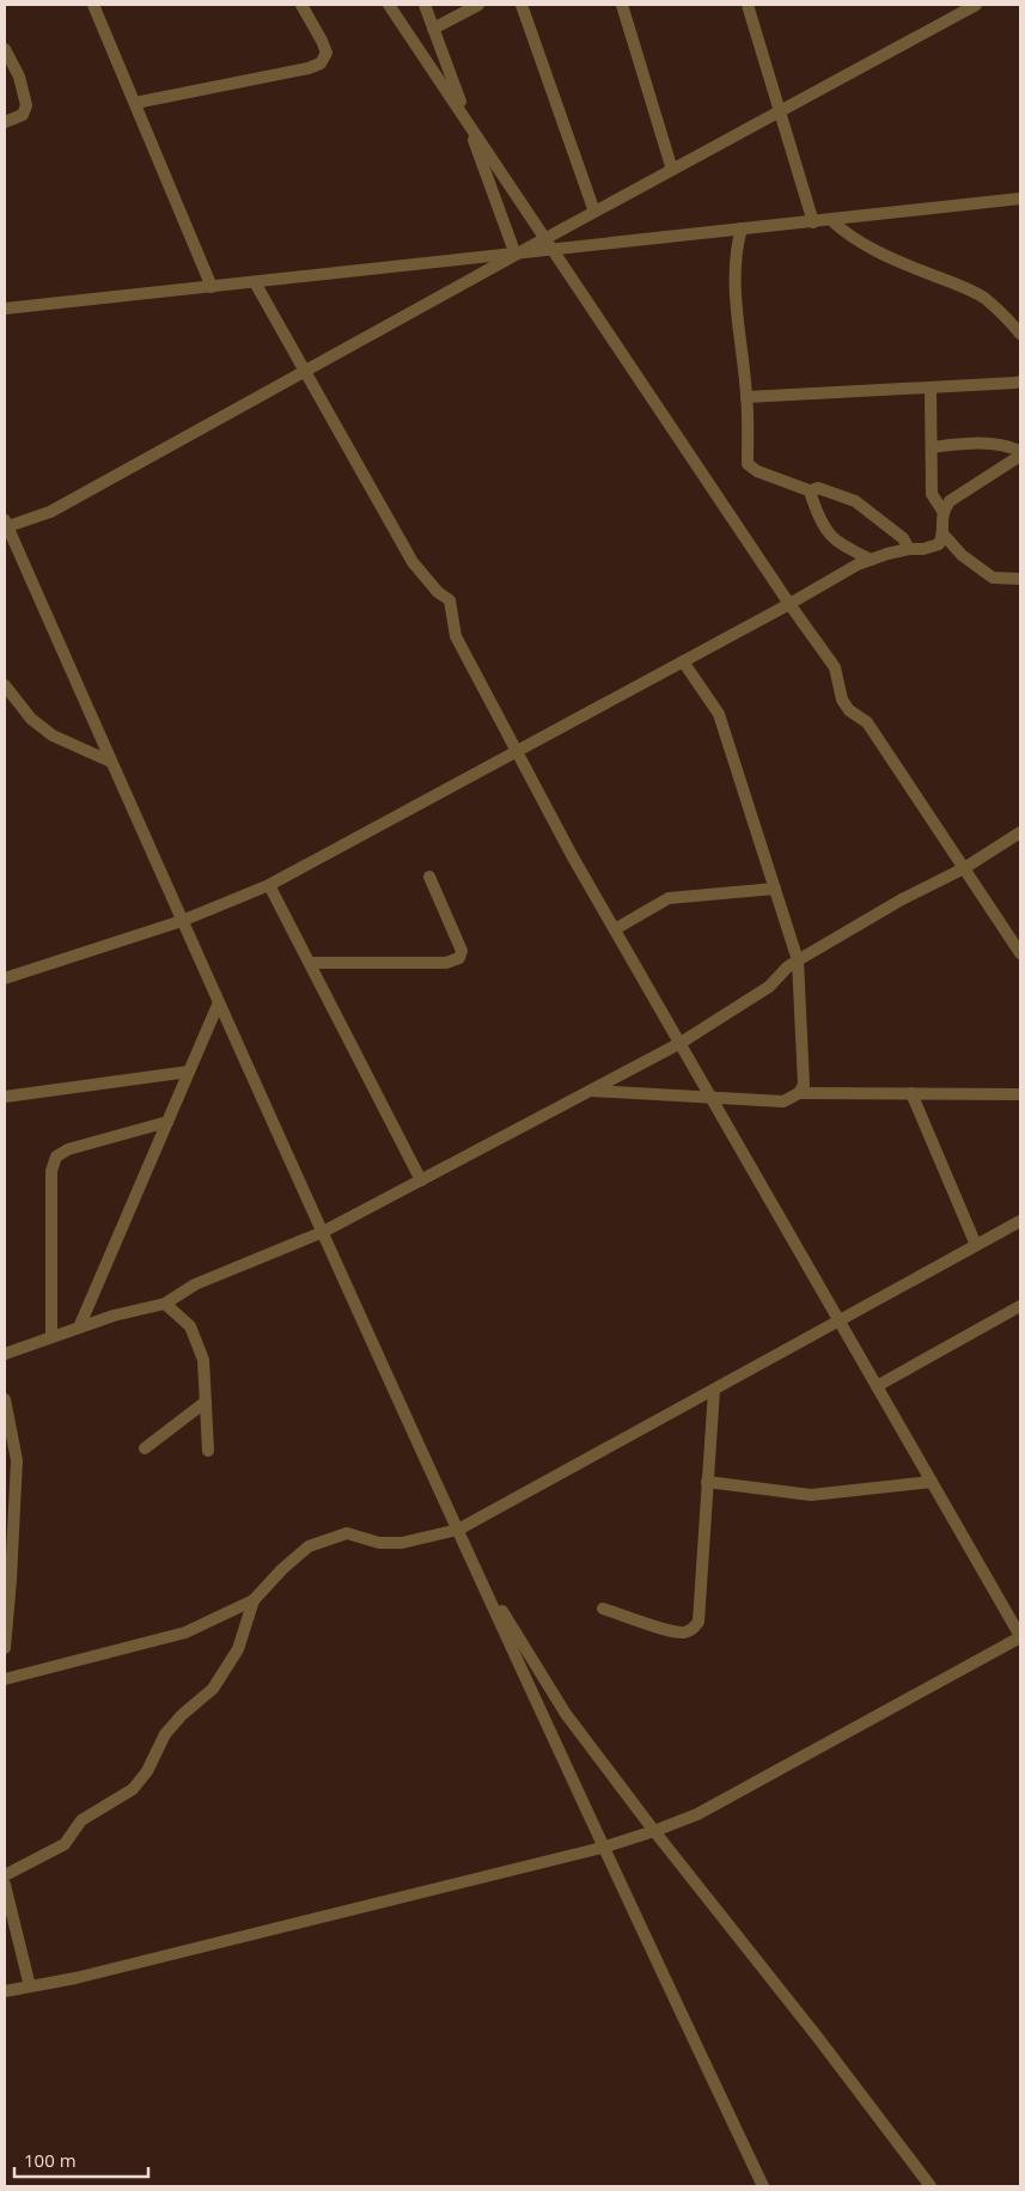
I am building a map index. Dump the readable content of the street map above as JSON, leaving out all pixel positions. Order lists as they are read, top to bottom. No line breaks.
{"scale_bar":"100 m"}
